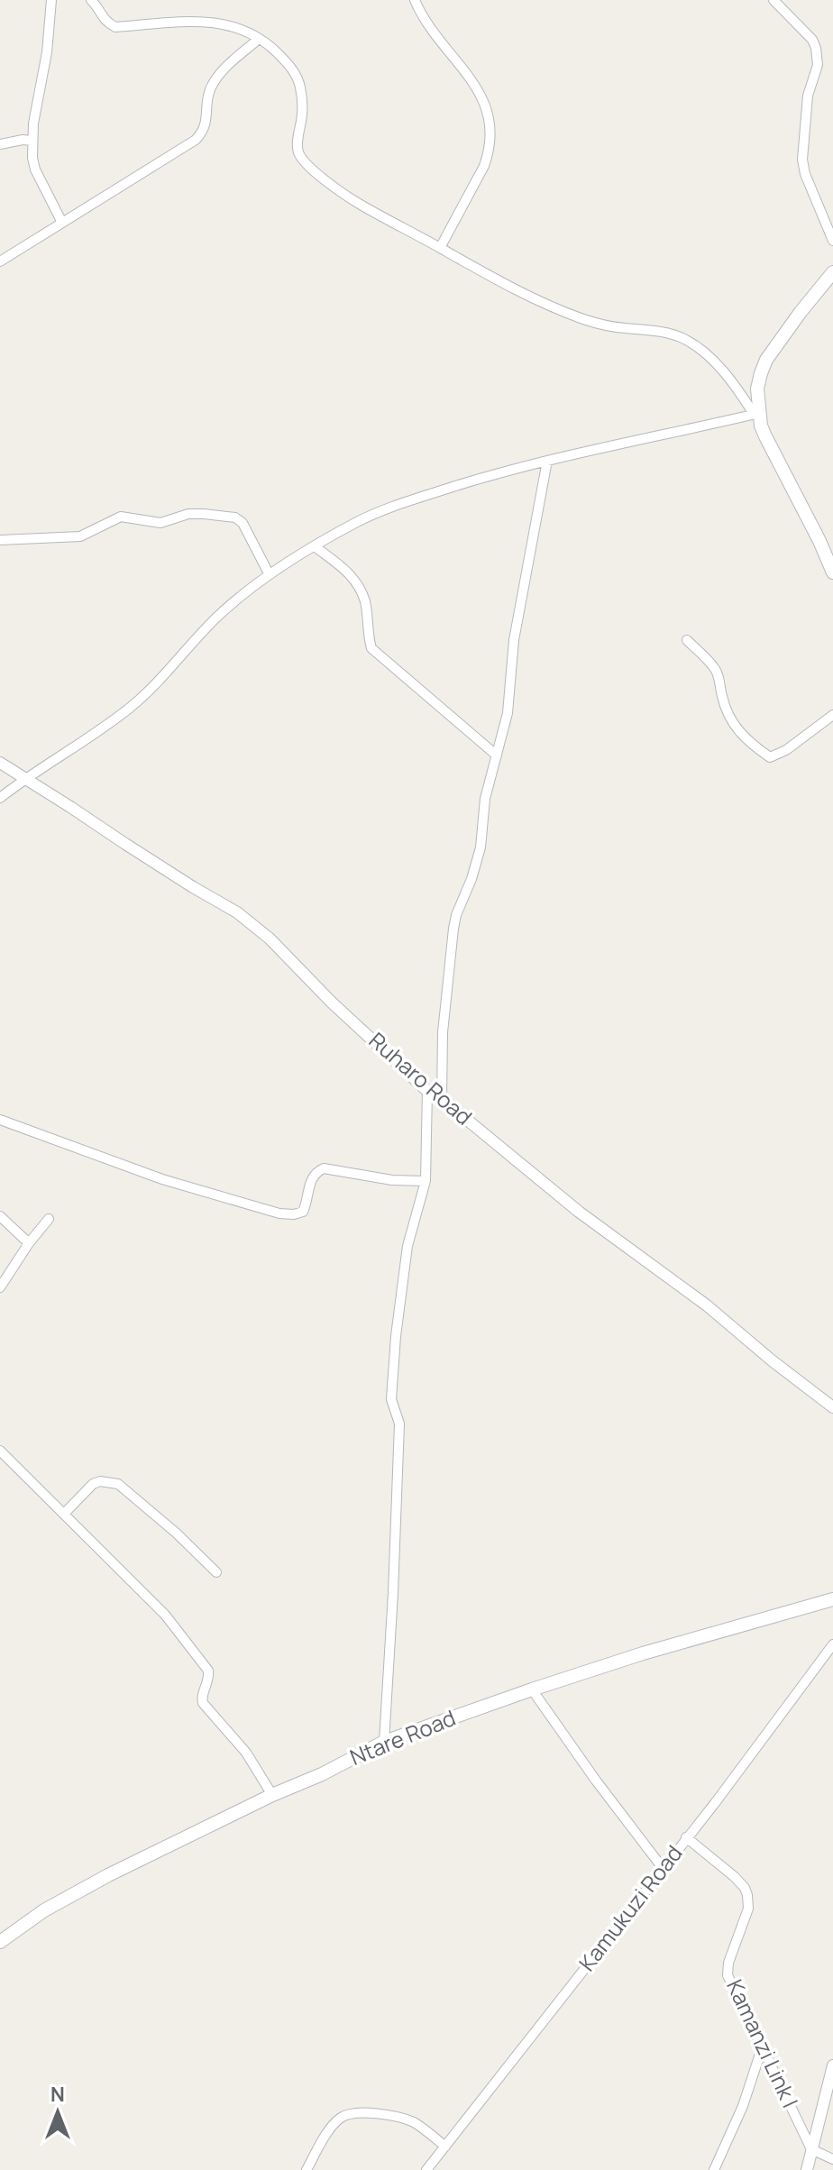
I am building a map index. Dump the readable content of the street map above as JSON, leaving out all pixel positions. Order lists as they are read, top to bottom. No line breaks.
{"streets":{"main road":["Ntare Road"],"street":["Ruharo Road","Kamukuzi Road","Kamanzi Link I"]},"crossings":[["Kamukuzi Road","Kamanzi Link I"]],"north":"top"}
